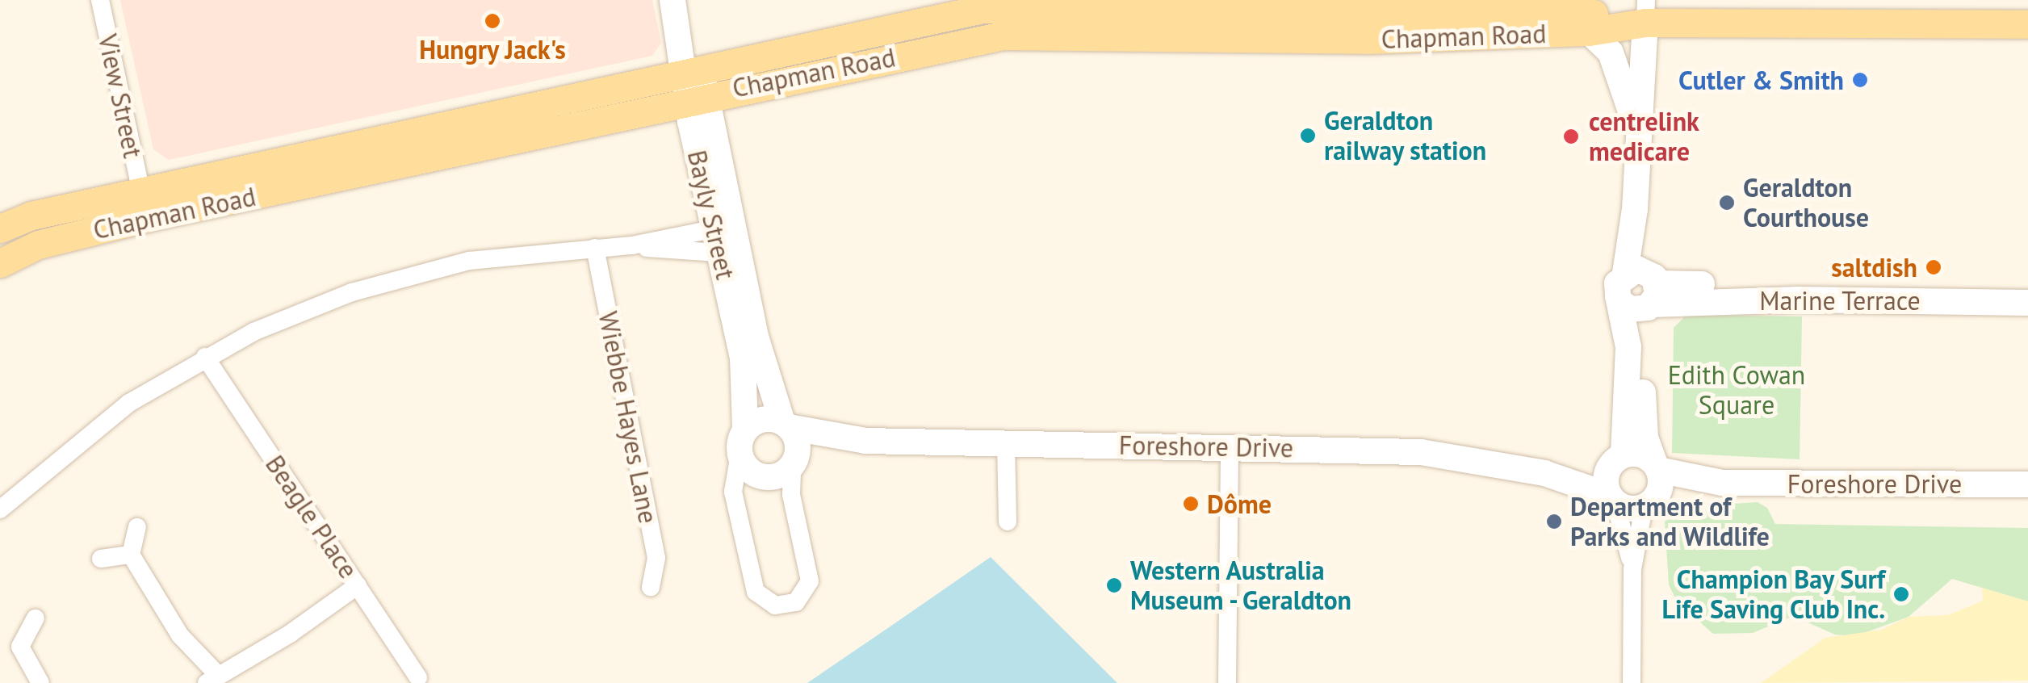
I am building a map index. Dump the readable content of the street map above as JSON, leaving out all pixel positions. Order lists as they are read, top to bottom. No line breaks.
{"streets":{"main road":["Chapman Road"],"street":["View Street","Bayly Street","Marine Terrace","Wiebbe Hayes Lane","Foreshore Drive","Beagle Place"]},"crossings":[["Chapman Road","View Street"],["Chapman Road","Bayly Street"],["Bayly Street","Foreshore Drive"]],"parks":["Edith Cowan Square"],"places":["Hungry Jack's","Cutler & Smith","Geraldton railway station","centrelink medicare","Geraldton Courthouse","saltdish","Dôme","Department of Parks and Wildlife","Western Australia Museum - Geraldton","Champion Bay Surf Life Saving Club Inc."]}
